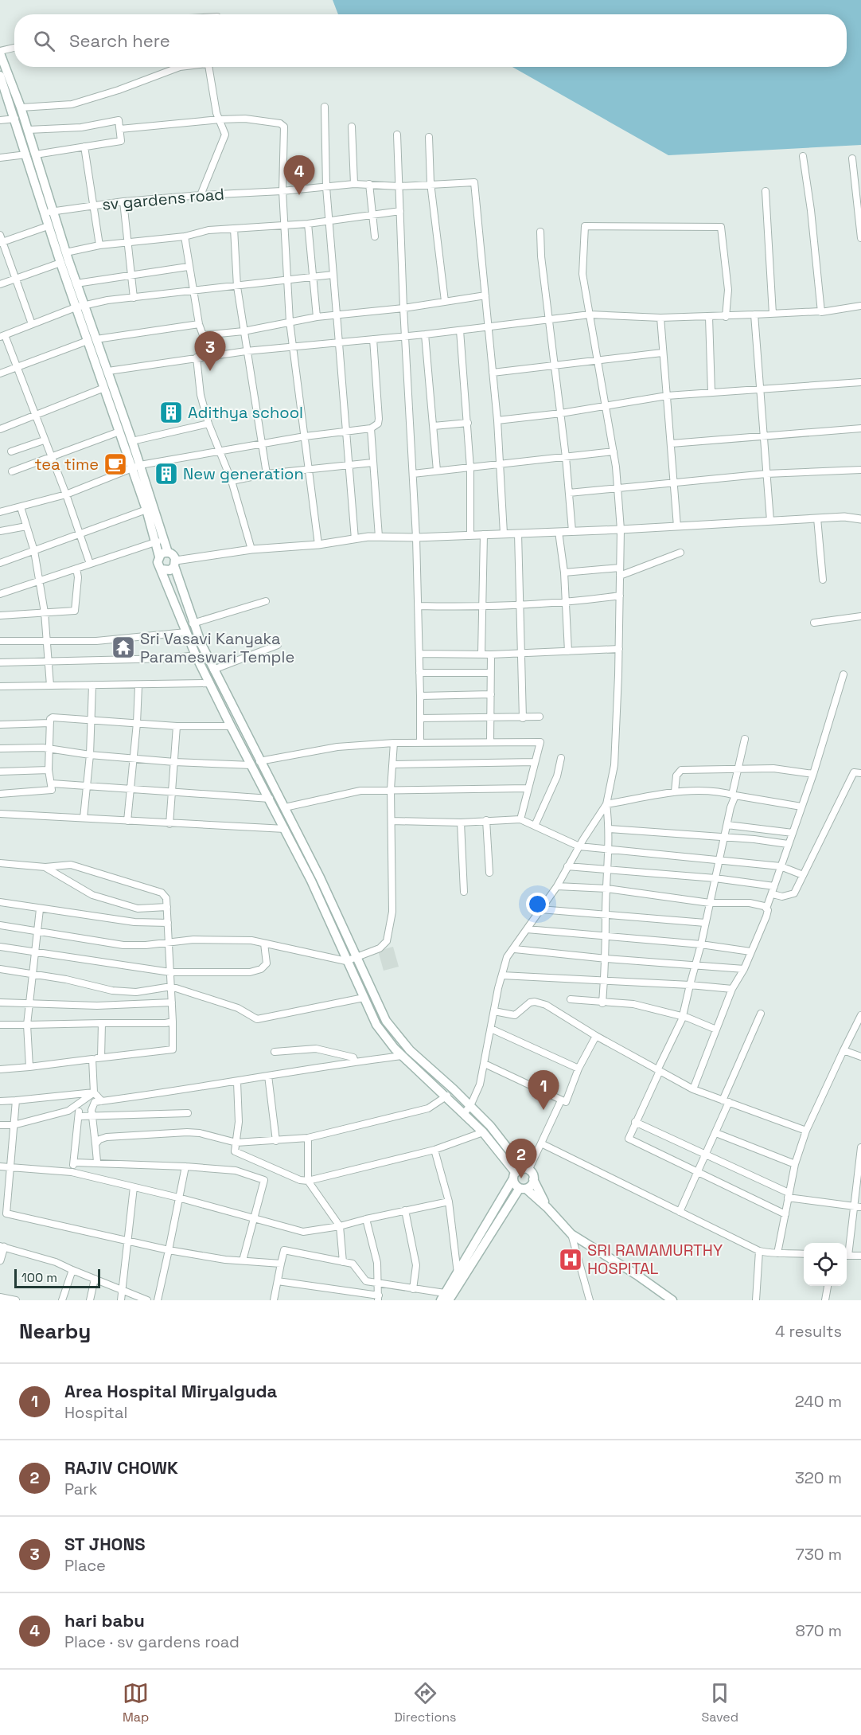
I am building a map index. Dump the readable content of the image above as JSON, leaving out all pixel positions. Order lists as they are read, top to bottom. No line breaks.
{"streets":{"street":["sv gardens road"]},"places":{"building":["Adithya school","New generation"],"cafe":["tea time"],"temple":["Sri Vasavi Kanyaka Parameswari Temple"],"hospital":["SRI RAMAMURTHY HOSPITAL"]},"scale_bar":"100 m","page":{"search":"Search here","pins":["4","3","1","2"],"scale":"100 m","heading":["Nearby","4 results"],"list":[{"mark":"1","name":"Area Hospital Miryalguda","note":"Hospital","value":"240 m"},{"mark":"2","name":"RAJIV CHOWK","note":"Park","value":"320 m"},{"mark":"3","name":"ST JHONS","note":"Place","value":"730 m"},{"mark":"4","name":"hari babu","note":"Place · sv gardens road","value":"870 m"}],"nav":["Map","Directions","Saved"]}}
